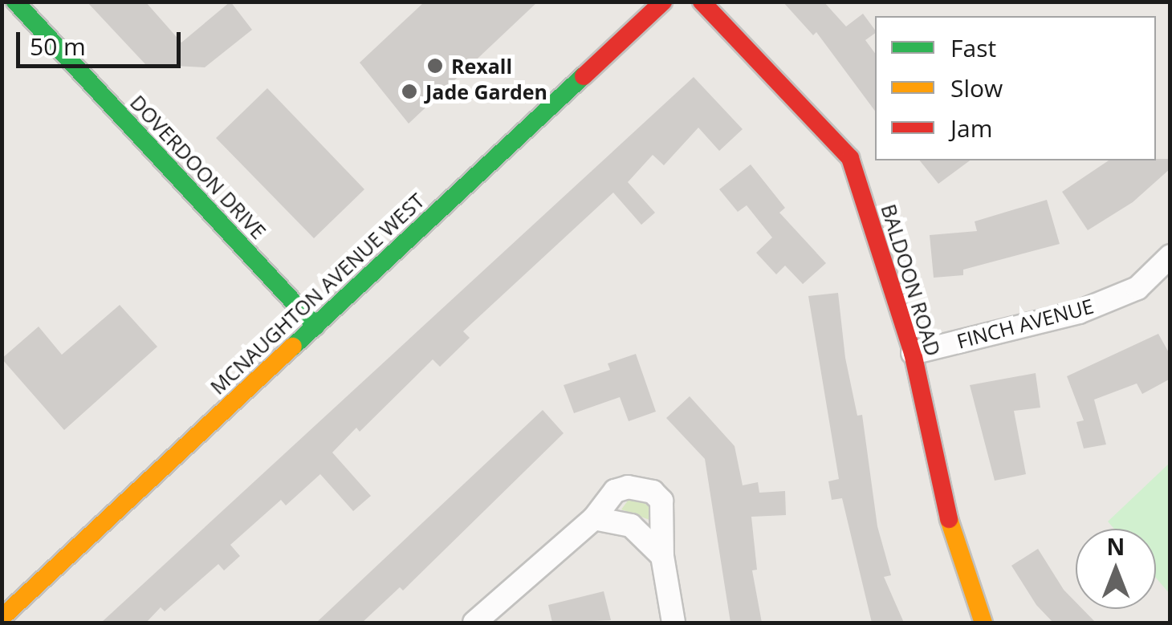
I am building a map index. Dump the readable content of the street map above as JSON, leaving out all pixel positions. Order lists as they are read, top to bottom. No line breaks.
{"streets":{"street":["DOVERDOON DRIVE","BALDOON ROAD","MCNAUGHTON AVENUE WEST","FINCH AVENUE"]},"crossings":[["DOVERDOON DRIVE","MCNAUGHTON AVENUE WEST"],["BALDOON ROAD","FINCH AVENUE"]],"places":["Rexall","Jade Garden"],"legend":["Fast","Slow","Jam"],"scale_bar":"50 m","north":"top"}
